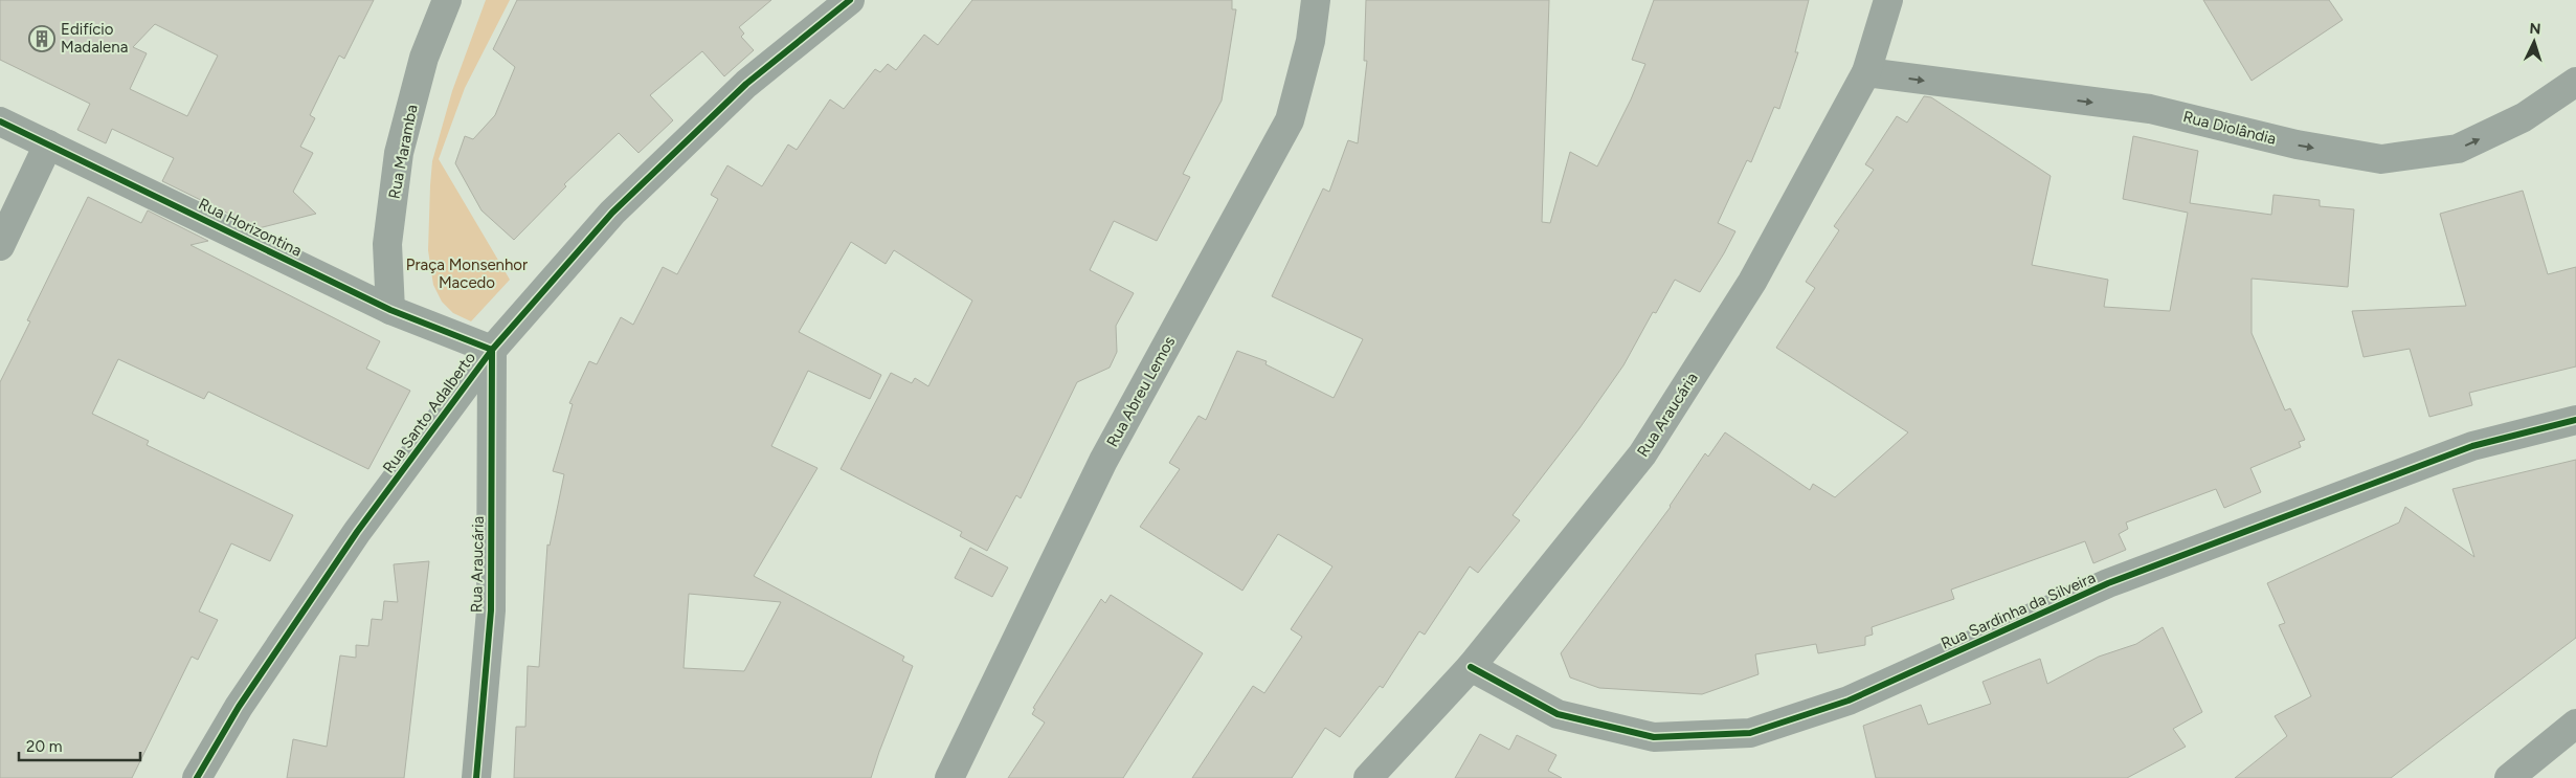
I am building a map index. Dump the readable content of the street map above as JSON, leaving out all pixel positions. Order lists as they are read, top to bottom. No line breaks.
{"streets":{"street":["Rua Diolândia","Rua Maramba","Rua Horizontina","Rua Abreu Lemos","Rua Santo Adalberto","Rua Araucária","Rua Sardinha da Silveira"]},"crossings":[["Rua Diolândia","Rua Araucária"],["Rua Maramba","Rua Horizontina"],["Rua Horizontina","Rua Santo Adalberto"],["Rua Horizontina","Rua Araucária"],["Rua Santo Adalberto","Rua Araucária"],["Rua Araucária","Rua Sardinha da Silveira"]],"one_way":["Rua Diolândia"],"parks":["Praça Monsenhor Macedo"],"places":{"building":["Edifício Madalena"]},"scale_bar":"20 m","north":"top"}
